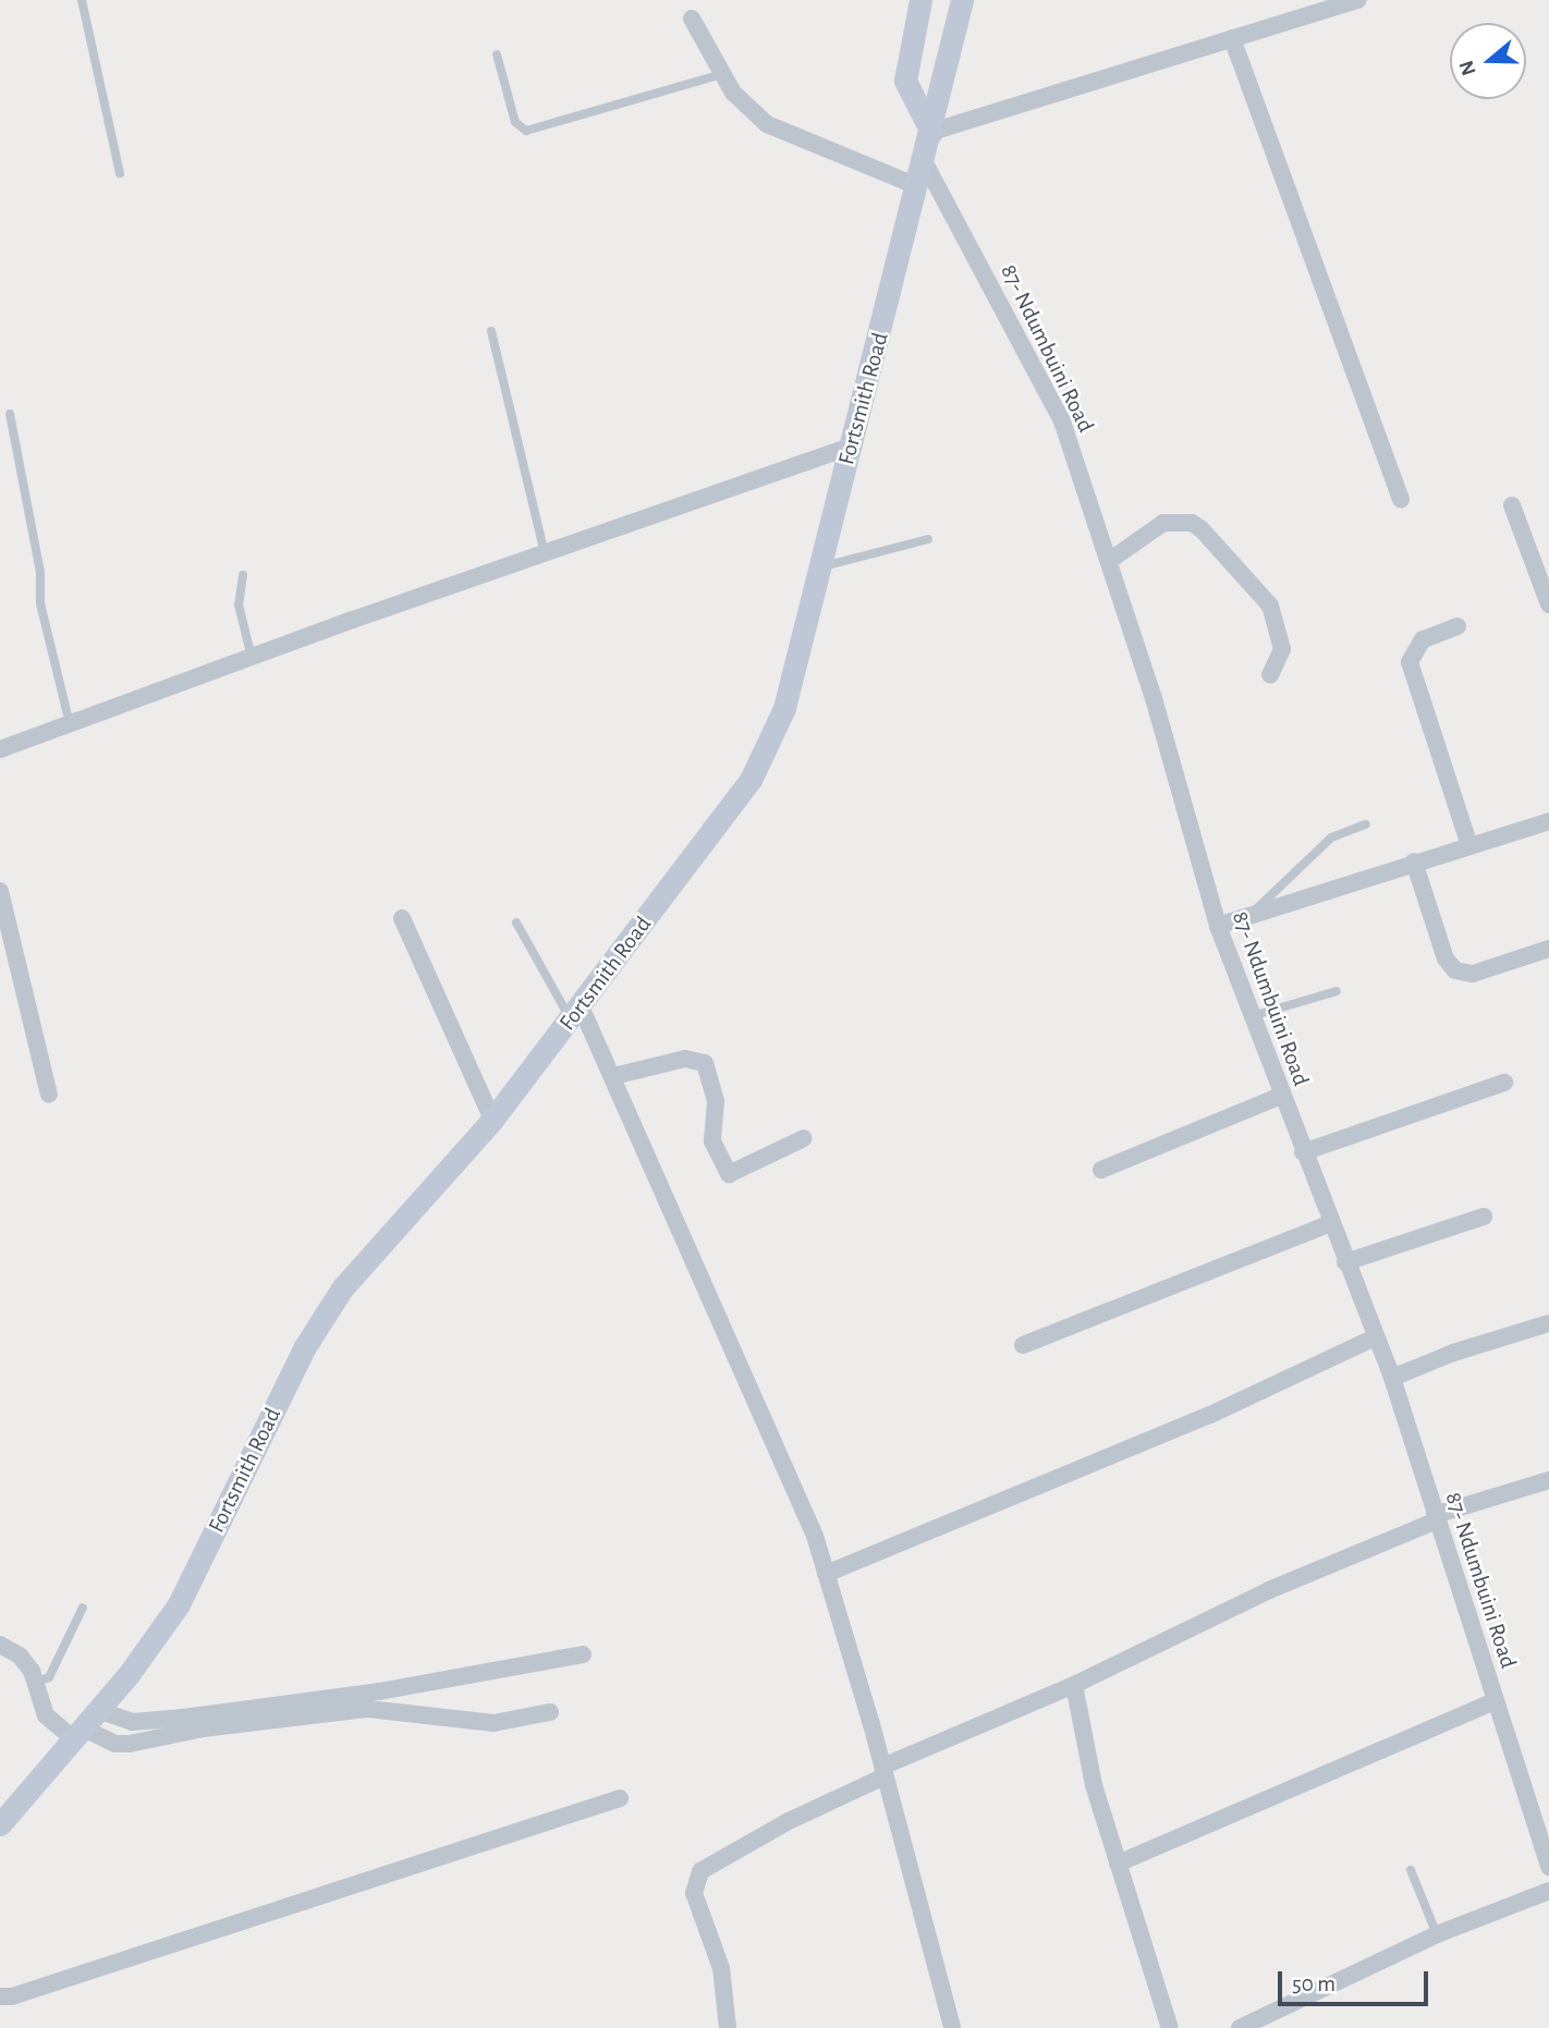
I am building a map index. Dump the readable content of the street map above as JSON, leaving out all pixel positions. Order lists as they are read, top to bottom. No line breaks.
{"streets":{"street":["87- Ndumbuini Road","Fortsmith Road"]},"crossings":[["87- Ndumbuini Road","Fortsmith Road"]],"scale_bar":"50 m","north":"left"}
